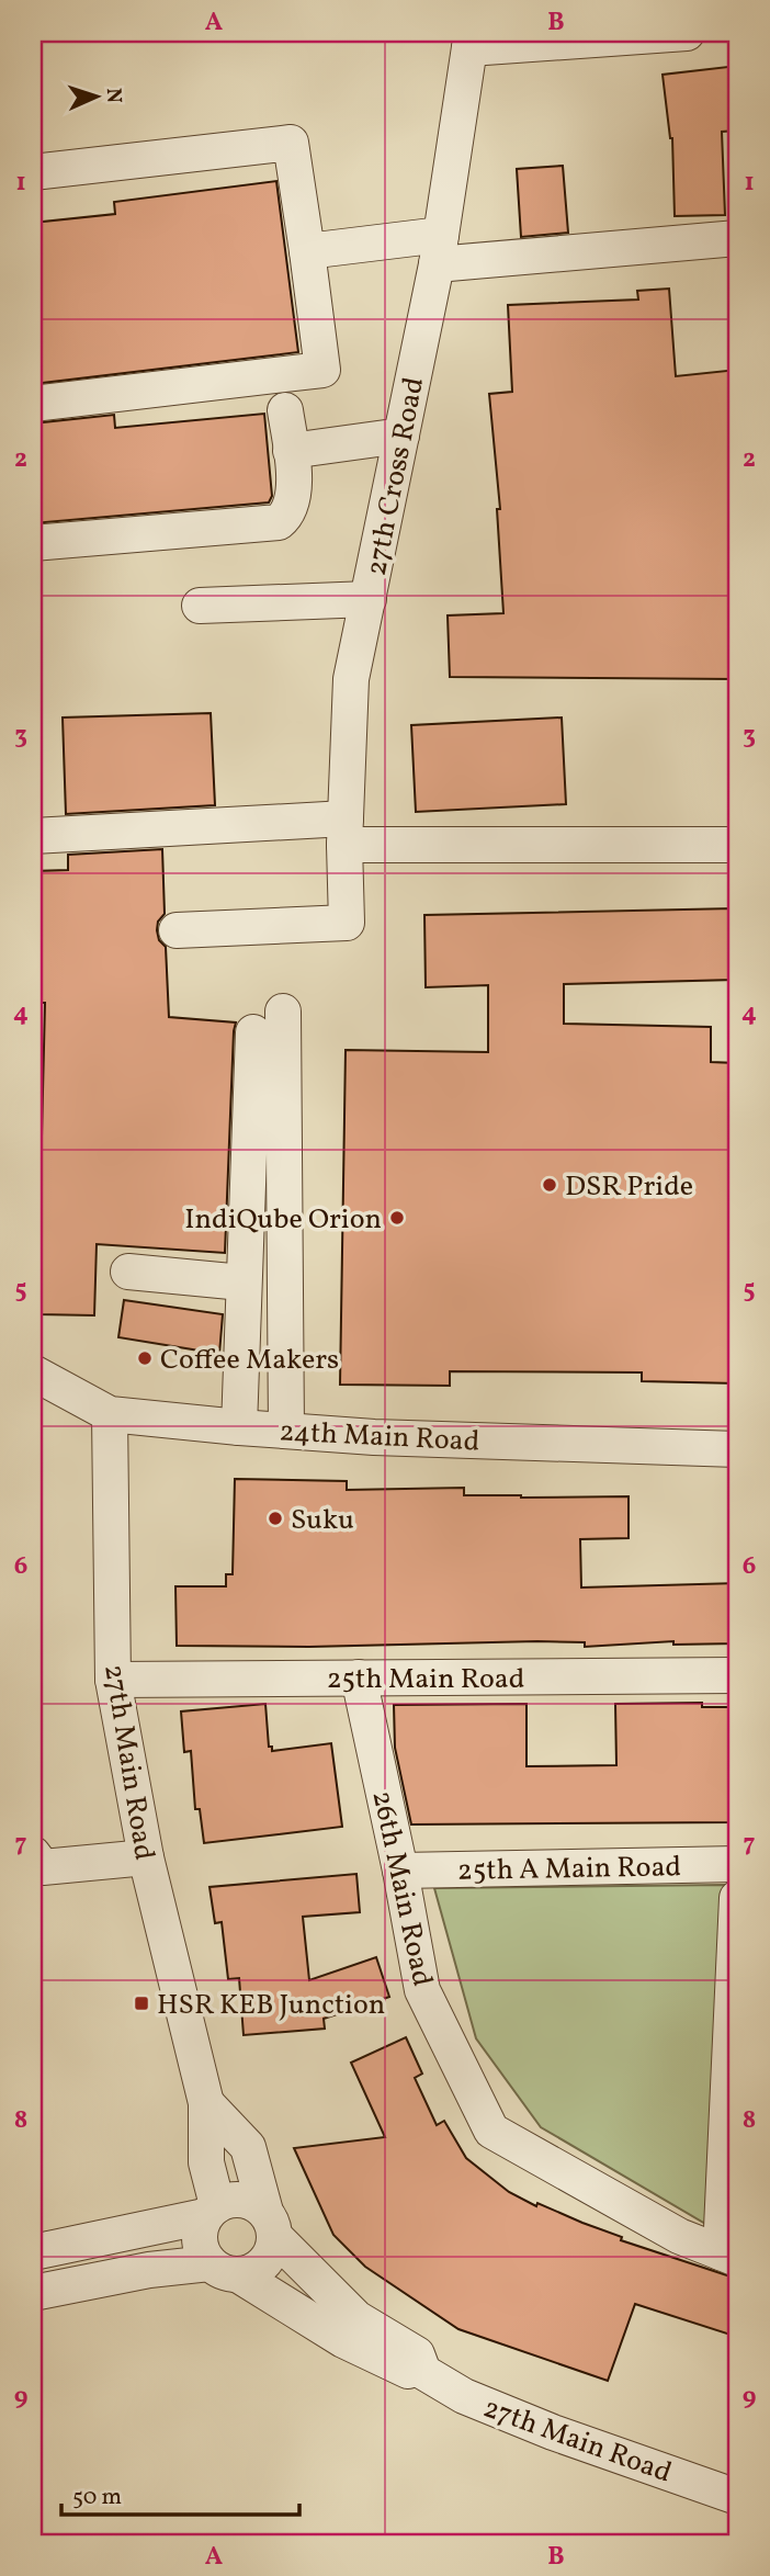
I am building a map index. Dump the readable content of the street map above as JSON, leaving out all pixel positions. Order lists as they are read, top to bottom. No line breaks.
{"streets":{"street":["27th Cross Road","24th Main Road","25th Main Road","27th Main Road","25th A Main Road","26th Main Road"]},"crossings":[["24th Main Road","27th Main Road"],["25th Main Road","27th Main Road"],["25th Main Road","26th Main Road"],["25th A Main Road","26th Main Road"]],"places":{"other":["DSR Pride","IndiQube Orion","Coffee Makers","Suku"],"transit":["HSR KEB Junction"]},"scale_bar":"50 m","north":"right","grid":{"columns":["A","B"],"rows":["1","2","3","4","5","6","7","8","9"]}}
